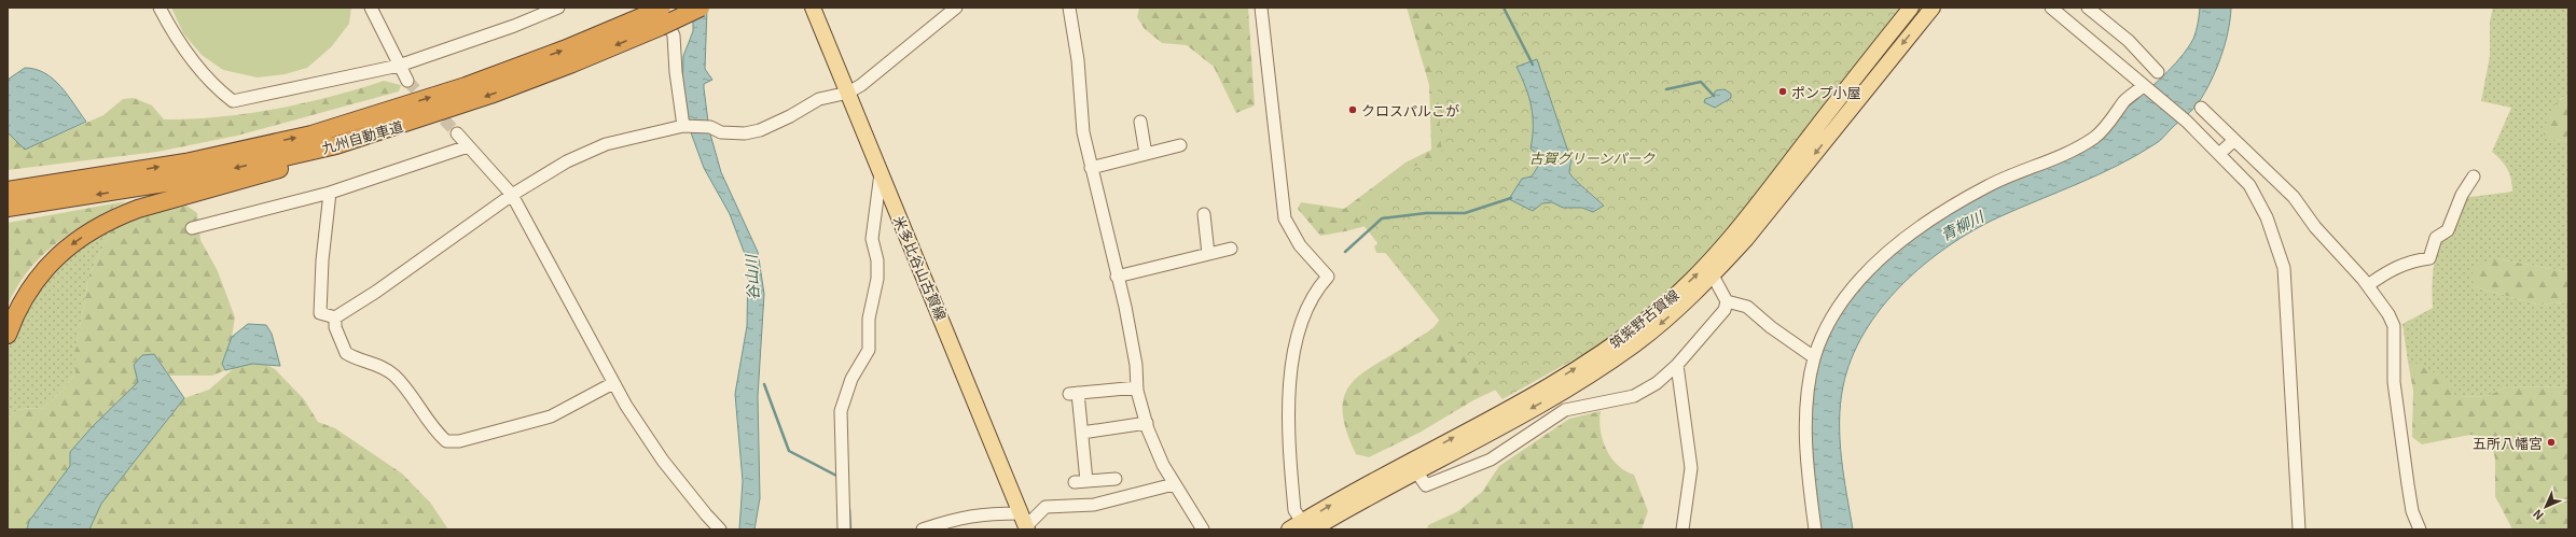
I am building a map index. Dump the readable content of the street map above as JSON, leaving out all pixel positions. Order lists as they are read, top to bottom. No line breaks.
{"streets":{"highway":["九州自動車道"],"main road":["米多比谷山古賀線","筑紫野古賀線"]},"water":["青柳川","谷山川"],"parks":["古賀グリーンパーク"],"places":["ポンプ小屋","クロスパルこが","五所八幡宮"],"north":"bottom left"}
